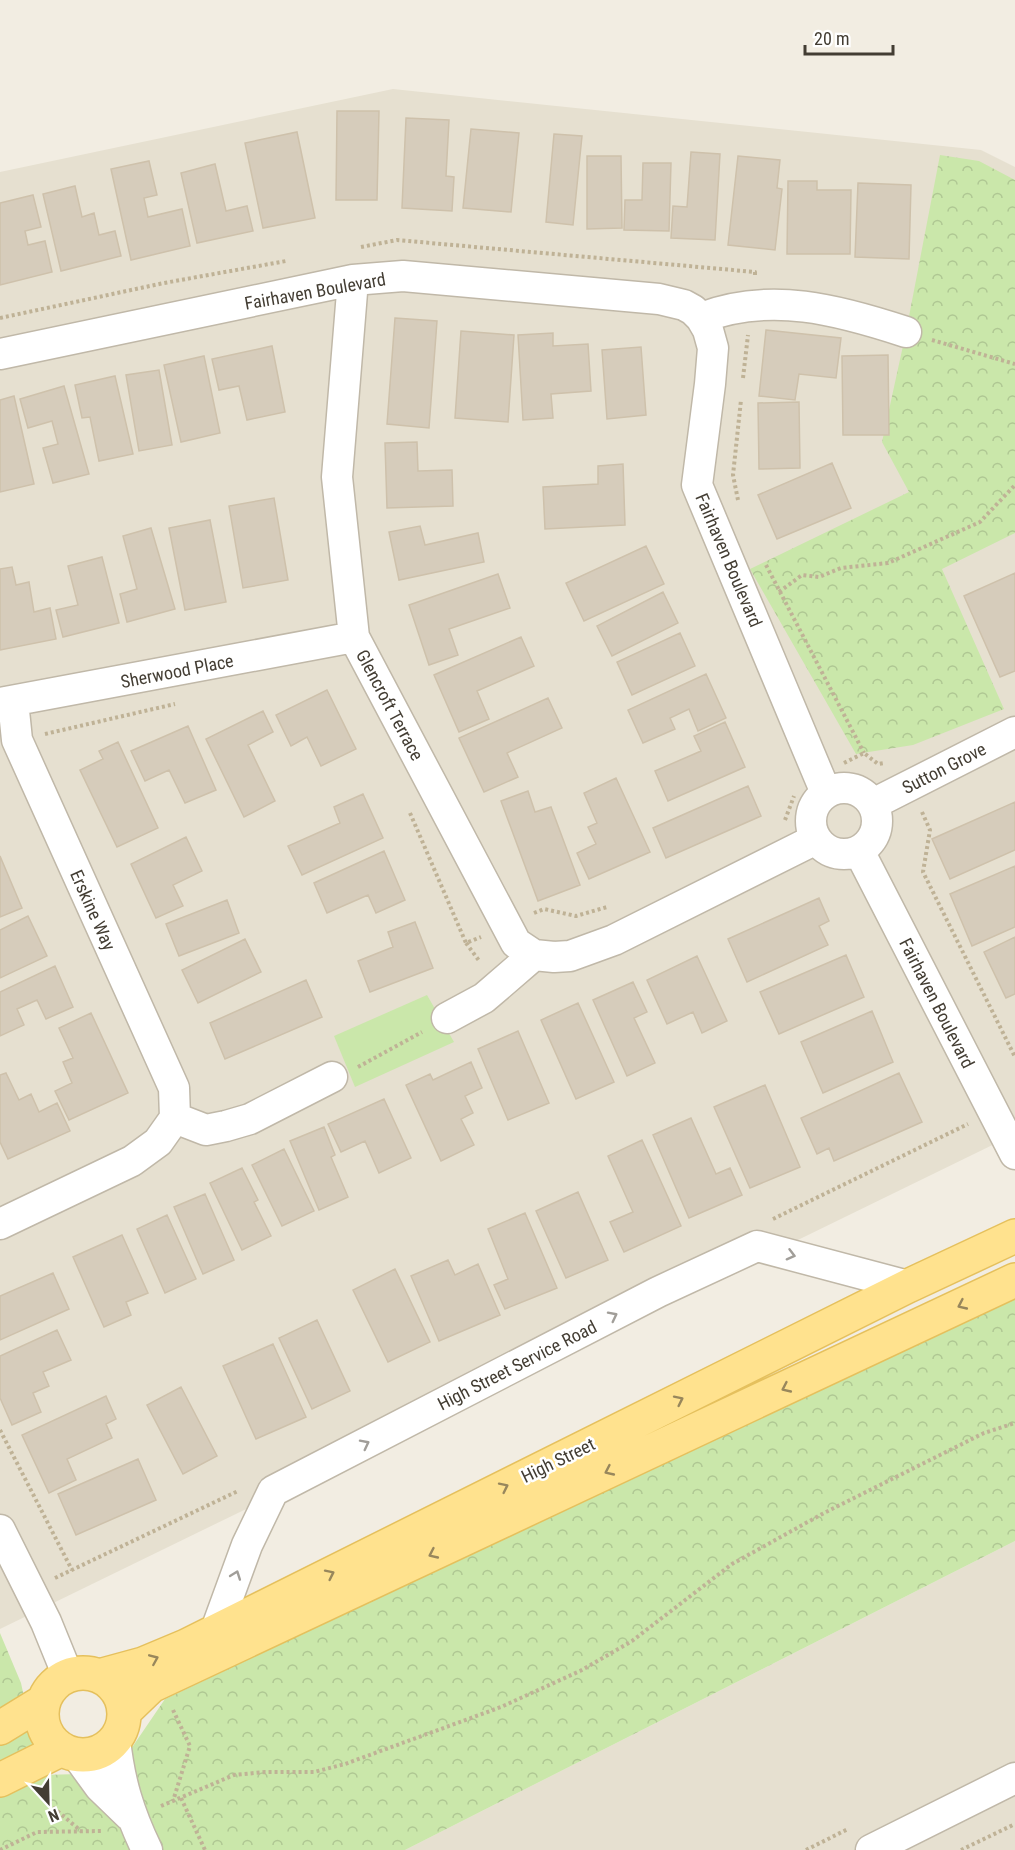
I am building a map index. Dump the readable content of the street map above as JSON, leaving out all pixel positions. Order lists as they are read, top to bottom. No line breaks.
{"streets":{"main road":["High Street"],"street":["Fairhaven Boulevard","Sherwood Place","Glencroft Terrace","Sutton Grove","Erskine Way","High Street Service Road"]},"crossings":[["Fairhaven Boulevard","Glencroft Terrace"],["Fairhaven Boulevard","Sutton Grove"],["Sherwood Place","Glencroft Terrace"],["Sherwood Place","Erskine Way"],["High Street Service Road","High Street"]],"one_way":["High Street Service Road"],"scale_bar":"20 m","north":"bottom"}
